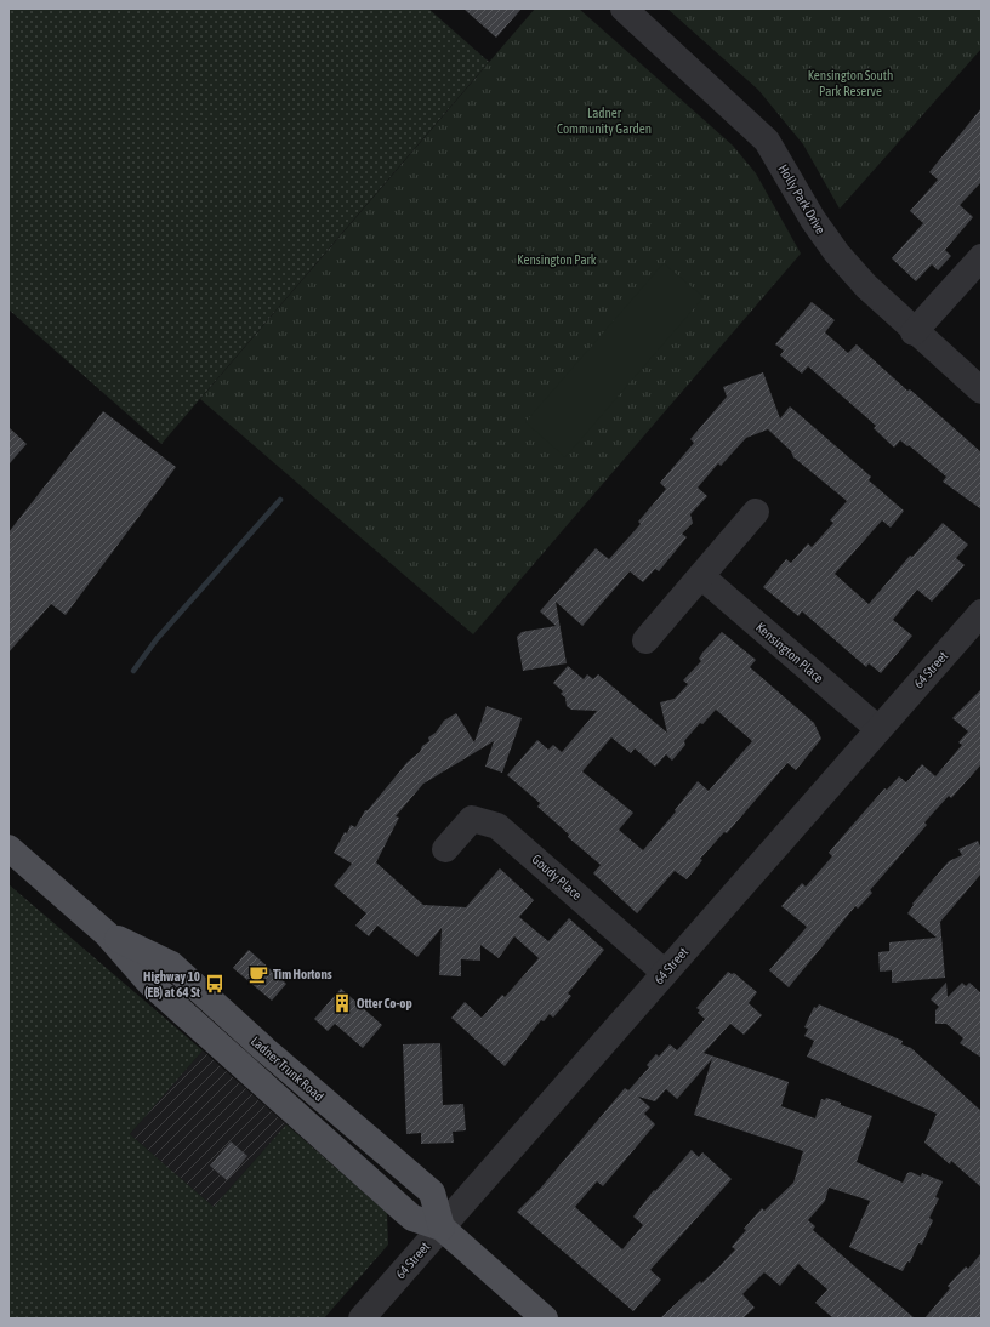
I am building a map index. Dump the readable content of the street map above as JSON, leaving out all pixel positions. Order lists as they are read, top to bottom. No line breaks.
{"streets":{"main road":["Ladner Trunk Road"],"street":["Holly Park Drive","Kensington Place","64 Street","Goudy Place"]},"crossings":[["Kensington Place","64 Street"],["64 Street","Goudy Place"],["64 Street","Ladner Trunk Road"]],"parks":["Kensington South Park Reserve","Ladner Community Garden","Kensington Park"],"places":{"cafe":["Tim Hortons"],"bus stop":["Highway 10 (EB) at 64 St"],"building":["Otter Co-op"]}}
